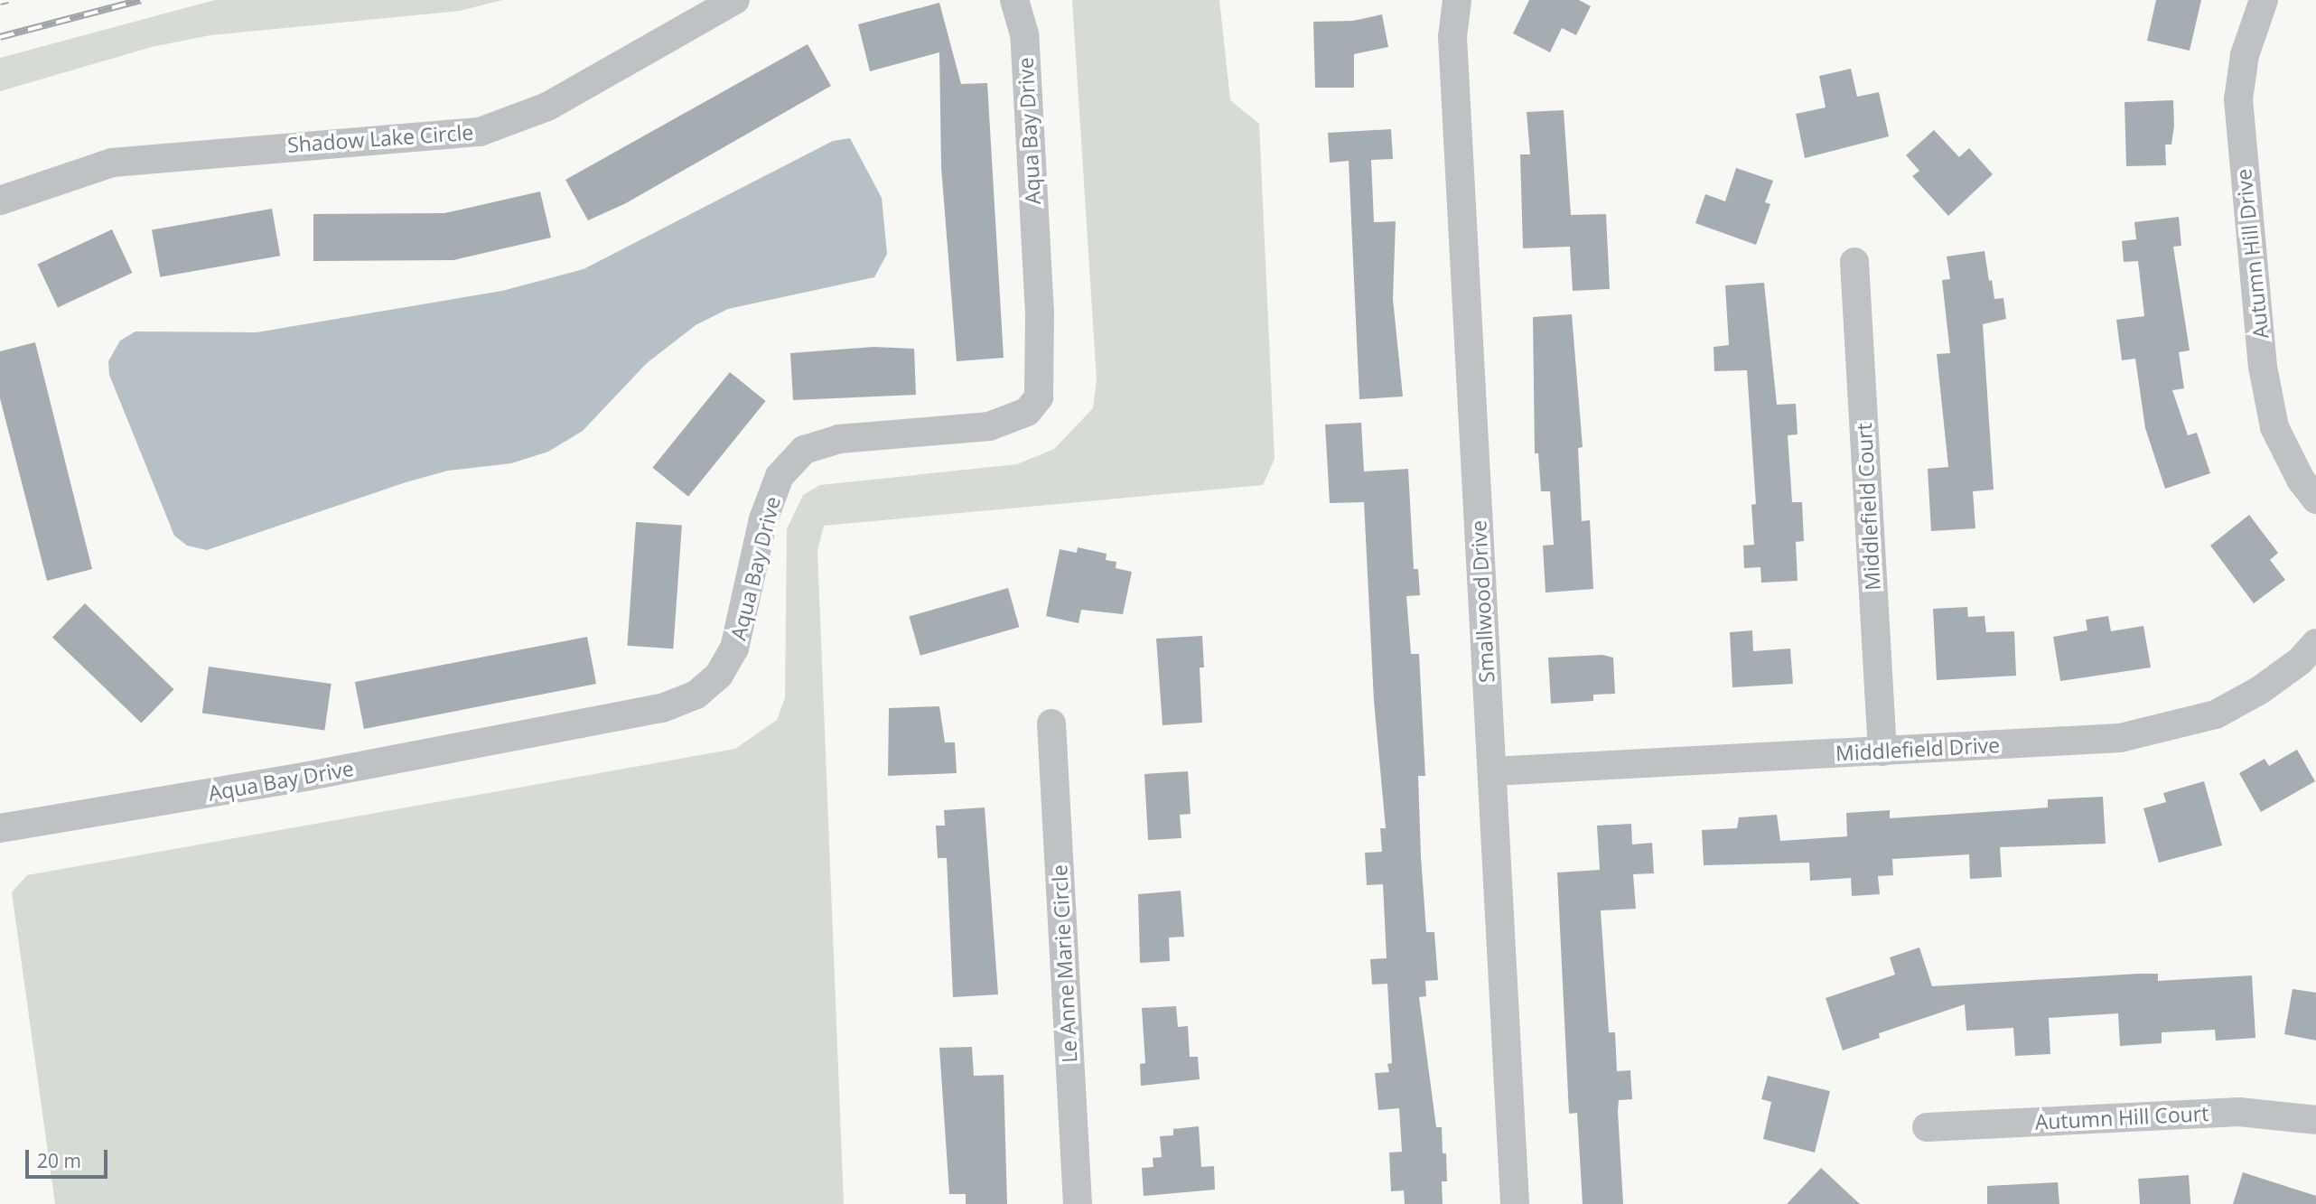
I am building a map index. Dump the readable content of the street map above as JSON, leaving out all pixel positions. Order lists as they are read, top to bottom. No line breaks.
{"streets":{"street":["Aqua Bay Drive","Shadow Lake Circle","Autumn Hill Drive","Middlefield Court","Smallwood Drive","Middlefield Drive","Le Anne Marie Circle","Autumn Hill Court"]},"crossings":[["Middlefield Court","Middlefield Drive"],["Smallwood Drive","Middlefield Drive"]],"scale_bar":"20 m"}
